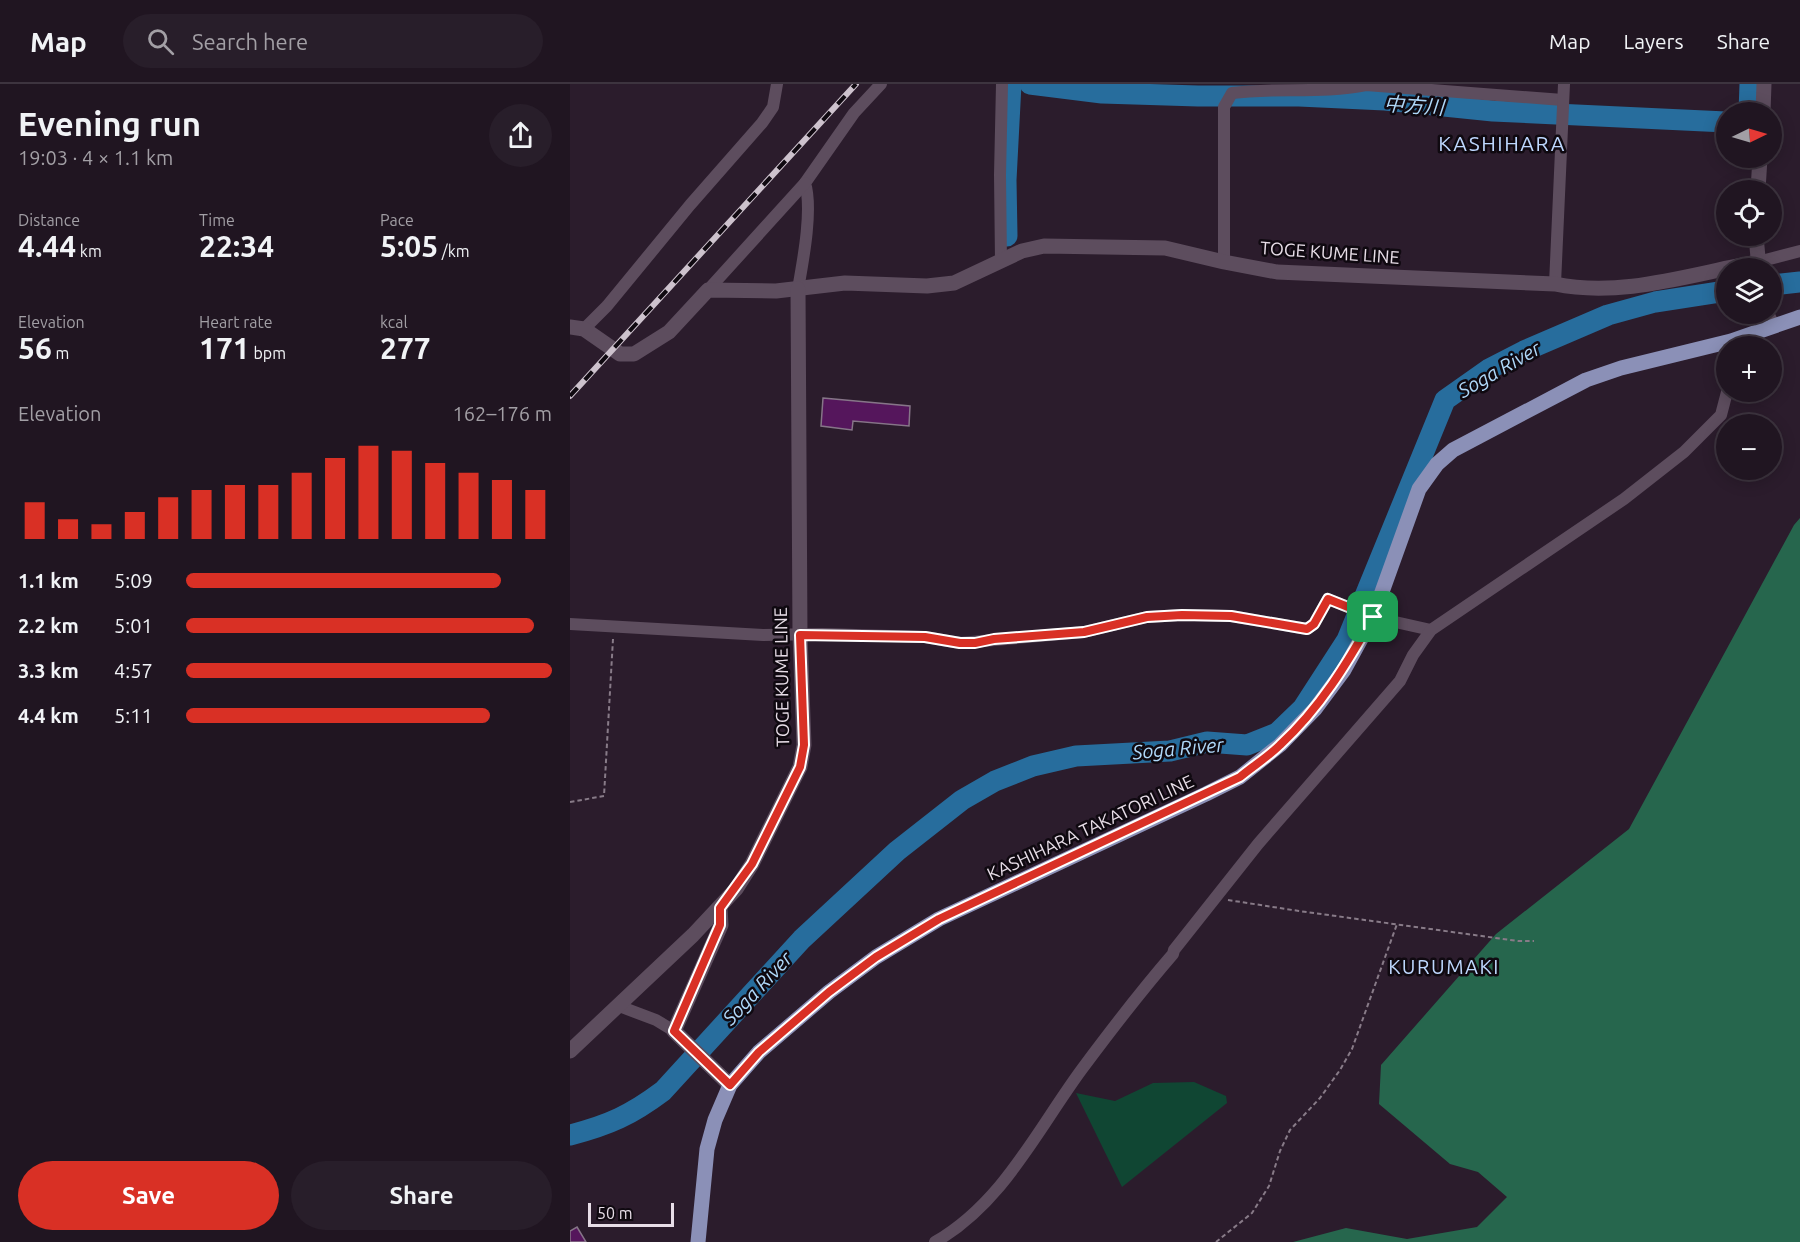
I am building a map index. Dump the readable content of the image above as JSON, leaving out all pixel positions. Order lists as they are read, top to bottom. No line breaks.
{"streets":{"main road":["TOGE KUME LINE","KASHIHARA TAKATORI LINE"]},"districts":["KASHIHARA","KURUMAKI"],"water":["中方川","Soga River"],"scale_bar":"50 m","north":"right","page":{"header":"Map","search":"Search here","nav":["Map","Layers","Share"],"heading":["Evening run","19:03 · 4 × 1.1 km"],"map_buttons":["+","−"],"stats":[["Distance","4.44 km"],["Time","22:34"],["Pace","5:05 /km"],["Elevation","56 m"],["Heart rate","171 bpm"],["kcal","277"]],"chart":["Elevation","162–176 m"],"list":[{"name":"1.1 km","note":"5:09"},{"name":"2.2 km","note":"5:01"},{"name":"3.3 km","note":"4:57"},{"name":"4.4 km","note":"5:11"}],"buttons":["Save","Share"],"scale":"50 m"}}
